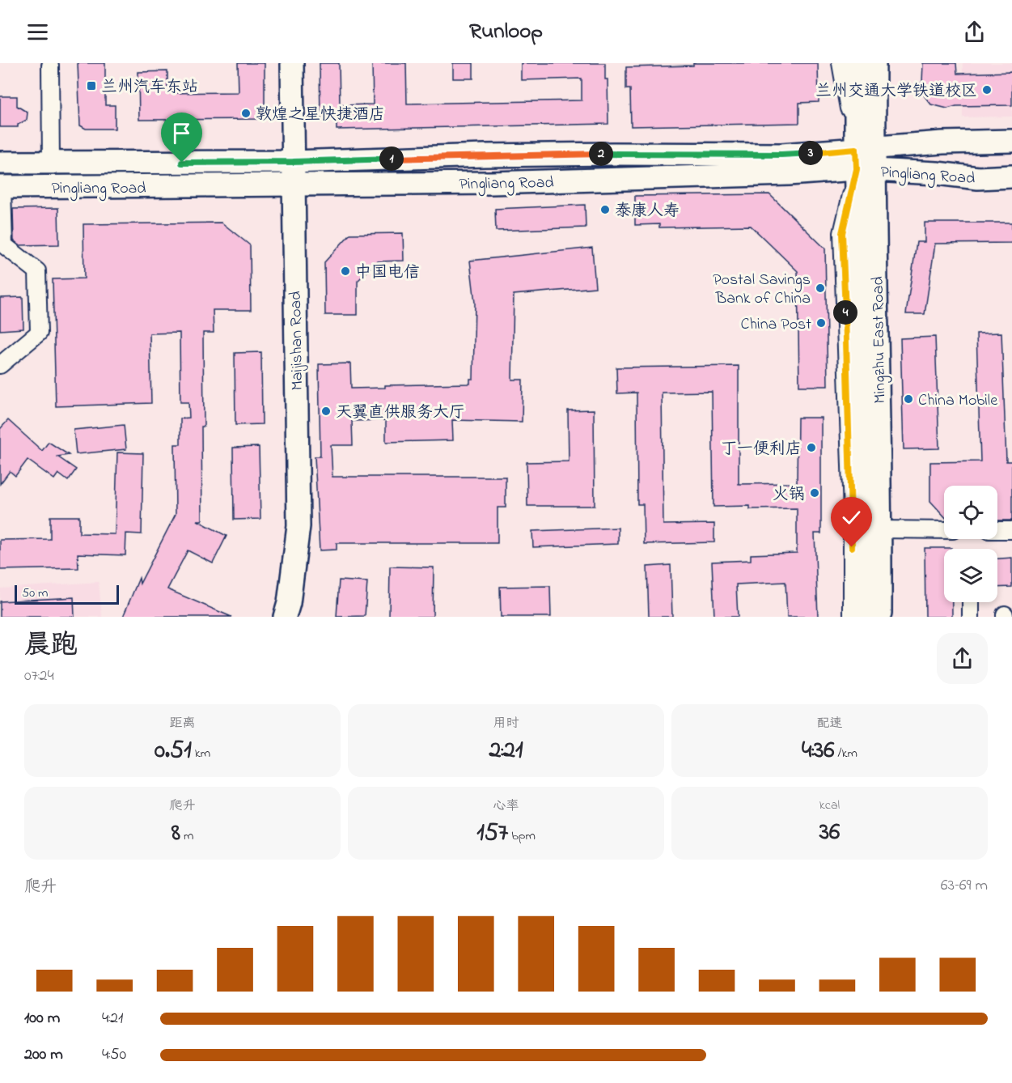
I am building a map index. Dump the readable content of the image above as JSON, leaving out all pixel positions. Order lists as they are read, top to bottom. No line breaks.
{"streets":{"street":["Pingliang Road","Mingzhu East Road","Maijishan Road"]},"crossings":[["Pingliang Road","Mingzhu East Road"],["Pingliang Road","Maijishan Road"]],"places":{"transit":["兰州汽车东站"],"other":["兰州交通大学铁道校区","敦煌之星快捷酒店","泰康人寿","中国电信","Postal Savings Bank of China","China Post","China Mobile","天翼直供服务大厅","丁一便利店","火锅"]},"scale_bar":"50 m","page":{"header":"Runloop","pins":["3","2","1","4"],"scale":"50 m","heading":["晨跑","07:24"],"stats":[["距离","0.51 km"],["用时","2:21"],["配速","4:36 /km"],["爬升","8 m"],["心率","157 bpm"],["kcal","36"]],"chart":["爬升","63–69 m"],"list":[{"name":"100 m","note":"4:21"},{"name":"200 m","note":"4:50"}]}}
